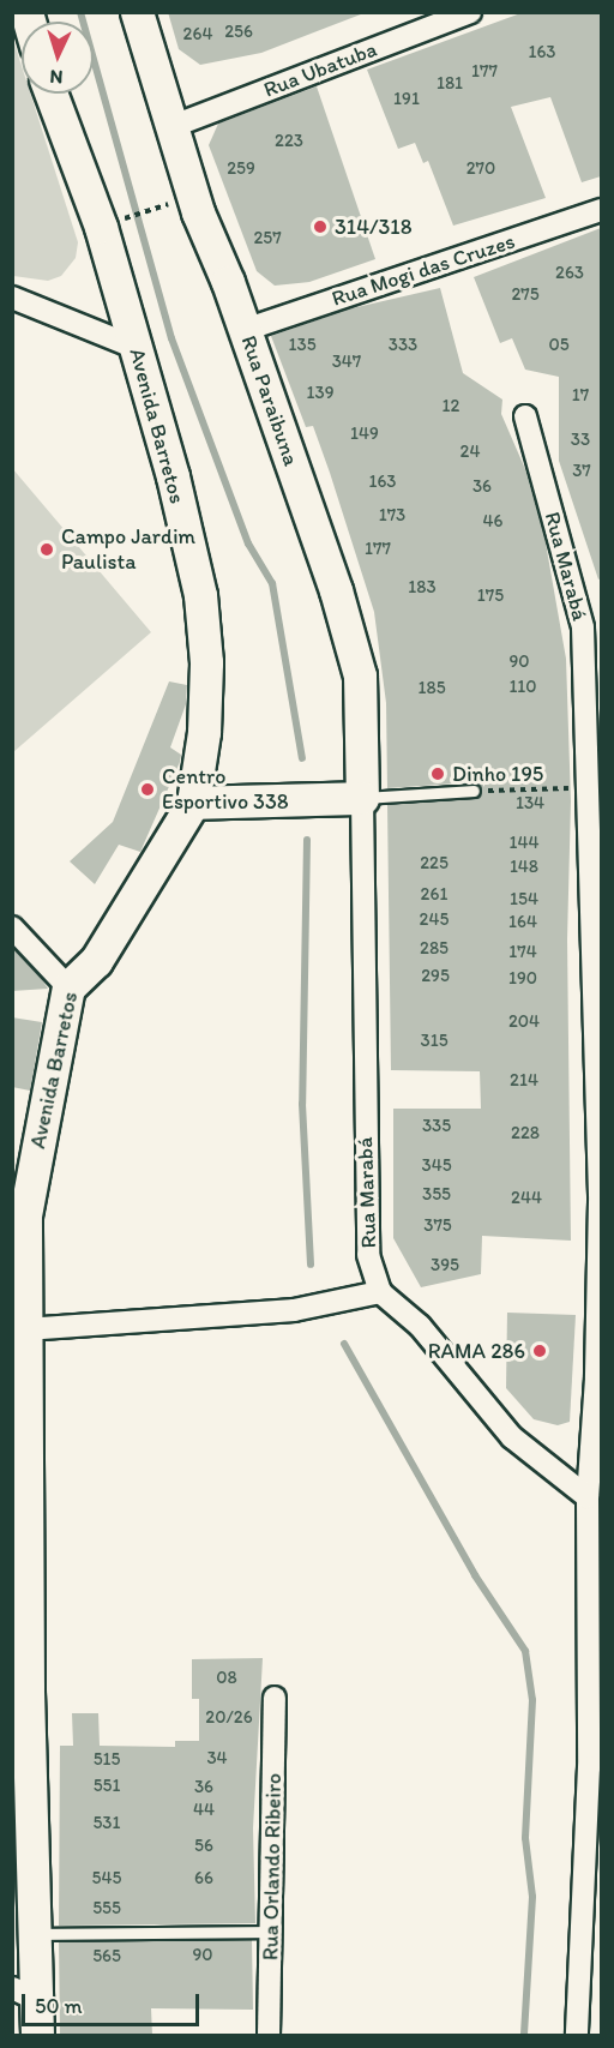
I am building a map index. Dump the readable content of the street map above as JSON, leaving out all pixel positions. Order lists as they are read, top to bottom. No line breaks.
{"streets":{"street":["Rua Ubatuba","Rua Mogi das Cruzes","Rua Paraibuna","Avenida Barretos","Rua Marabá","Rua Orlando Ribeiro"]},"crossings":[["Rua Ubatuba","Rua Paraibuna"],["Rua Mogi das Cruzes","Rua Paraibuna"],["Rua Paraibuna","Rua Marabá"]],"places":["314/318","Campo Jardim Paulista","Dinho 195","Centro Esportivo 338","RAMA 286"],"house_numbers":["256","264","163","177","181","191","223","259","270","257","263","275","135","333","05","347","139","17","12","149","33","24","37","163","36","173","46","177","183","175","90","110","185","134","144","225","148","261","154","245","164","285","174","295","190","204","315","214","335","228","345","355","244","375","395","08","20/26","34","515","551","36","44","531","56","545","66","555","90","565"],"scale_bar":"50 m","north":"bottom"}
